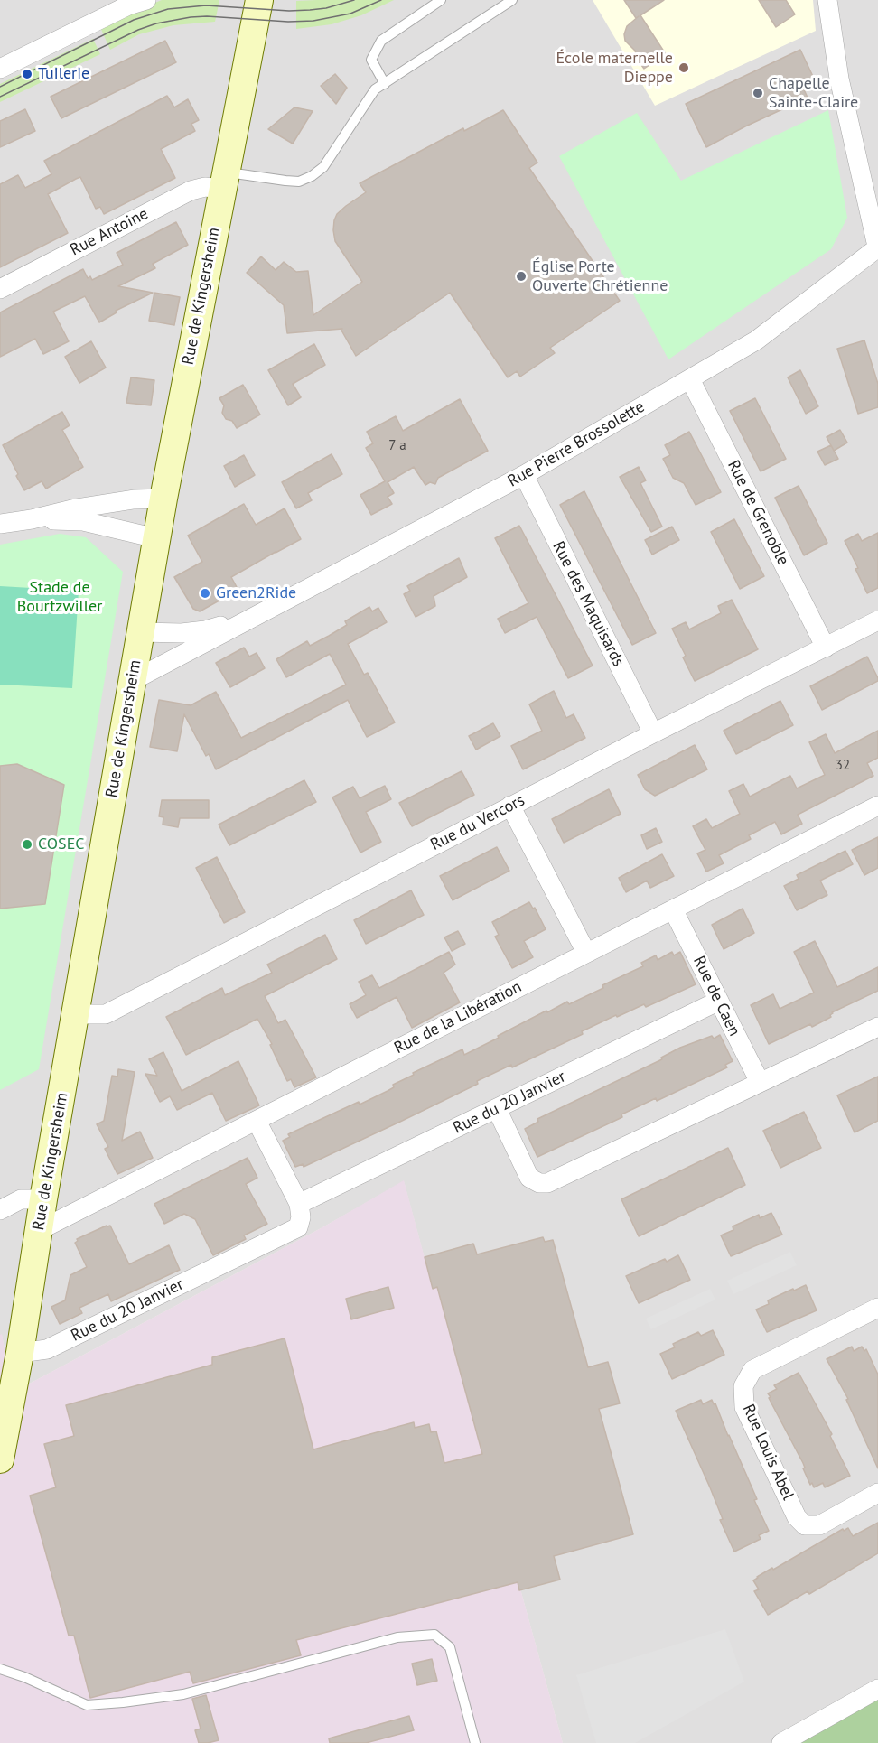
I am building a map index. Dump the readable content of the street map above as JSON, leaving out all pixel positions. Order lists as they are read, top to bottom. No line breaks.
{"streets":{"main road":["Rue de Kingersheim"],"street":["Rue Antoine","Rue Pierre Brossolette","Rue de Grenoble","Rue des Maquisards","Rue du Vercors","Rue de Caen","Rue de la Libération","Rue du 20 Janvier","Rue Louis Abel"]},"crossings":[["Rue Antoine","Rue de Kingersheim"],["Rue de Kingersheim","Rue Pierre Brossolette"],["Rue de Kingersheim","Rue du Vercors"],["Rue de Kingersheim","Rue de la Libération"],["Rue de Kingersheim","Rue du 20 Janvier"],["Rue Pierre Brossolette","Rue de Grenoble"],["Rue Pierre Brossolette","Rue des Maquisards"],["Rue de Grenoble","Rue du Vercors"],["Rue des Maquisards","Rue du Vercors"],["Rue de Caen","Rue de la Libération"],["Rue de Caen","Rue du 20 Janvier"],["Rue de la Libération","Rue du 20 Janvier"]],"parks":["Stade de Bourtzwiller"],"places":["École maternelle Dieppe","Tuilerie","Chapelle Sainte-Claire","Église Porte Ouverte Chrétienne","Green2Ride","COSEC"],"house_numbers":["7 a","32"]}
